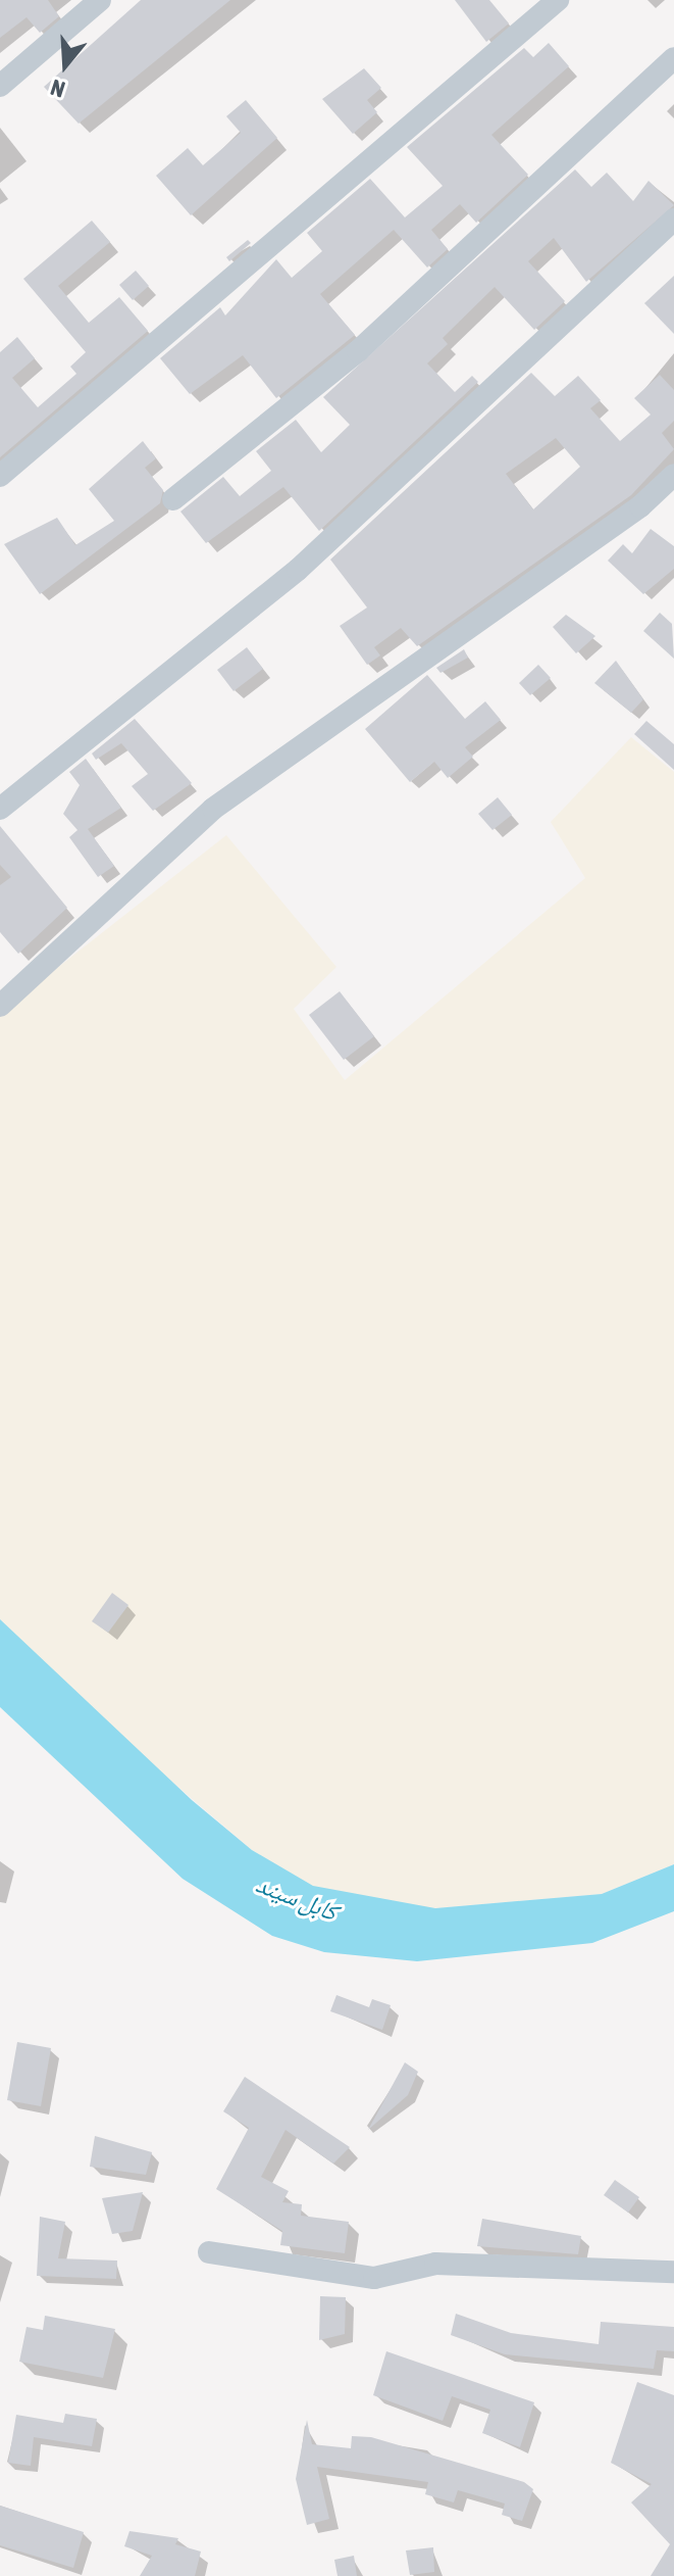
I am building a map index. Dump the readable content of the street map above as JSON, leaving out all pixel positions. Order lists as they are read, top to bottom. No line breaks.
{"water":["کابل سيند"],"north":"bottom"}
